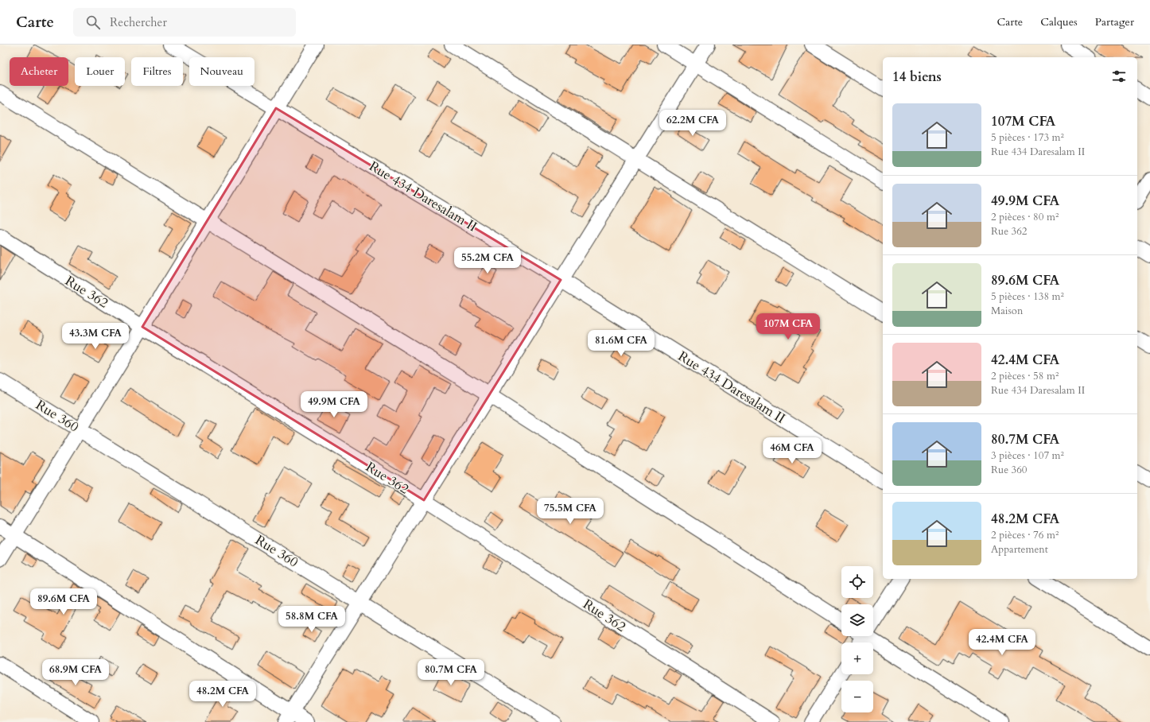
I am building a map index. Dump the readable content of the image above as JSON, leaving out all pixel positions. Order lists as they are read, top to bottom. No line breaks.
{"streets":{"street":["Rue 434 Daresalam II","Rue 362","Rue 360"]},"page":{"header":"Carte","search":"Rechercher","nav":["Carte","Calques","Partager"],"chip":["Acheter","Louer","Filtres","Nouveau"],"heading":"14 biens","list":[{"name":"107M CFA","note":"5 pièces · 173 m² · Rue 434 Daresalam II"},{"name":"49.9M CFA","note":"2 pièces · 80 m² · Rue 362"},{"name":"89.6M CFA","note":"5 pièces · 138 m² · Maison"},{"name":"42.4M CFA","note":"2 pièces · 58 m² · Rue 434 Daresalam II"},{"name":"80.7M CFA","note":"3 pièces · 107 m² · Rue 360"},{"name":"48.2M CFA","note":"2 pièces · 76 m² · Appartement"}],"price":["62.2M CFA","55.2M CFA","107M CFA","43.3M CFA","81.6M CFA","49.9M CFA","46M CFA","75.5M CFA","89.6M CFA","58.8M CFA","42.4M CFA","68.9M CFA","80.7M CFA","48.2M CFA"],"map_buttons":["+","−"]}}
